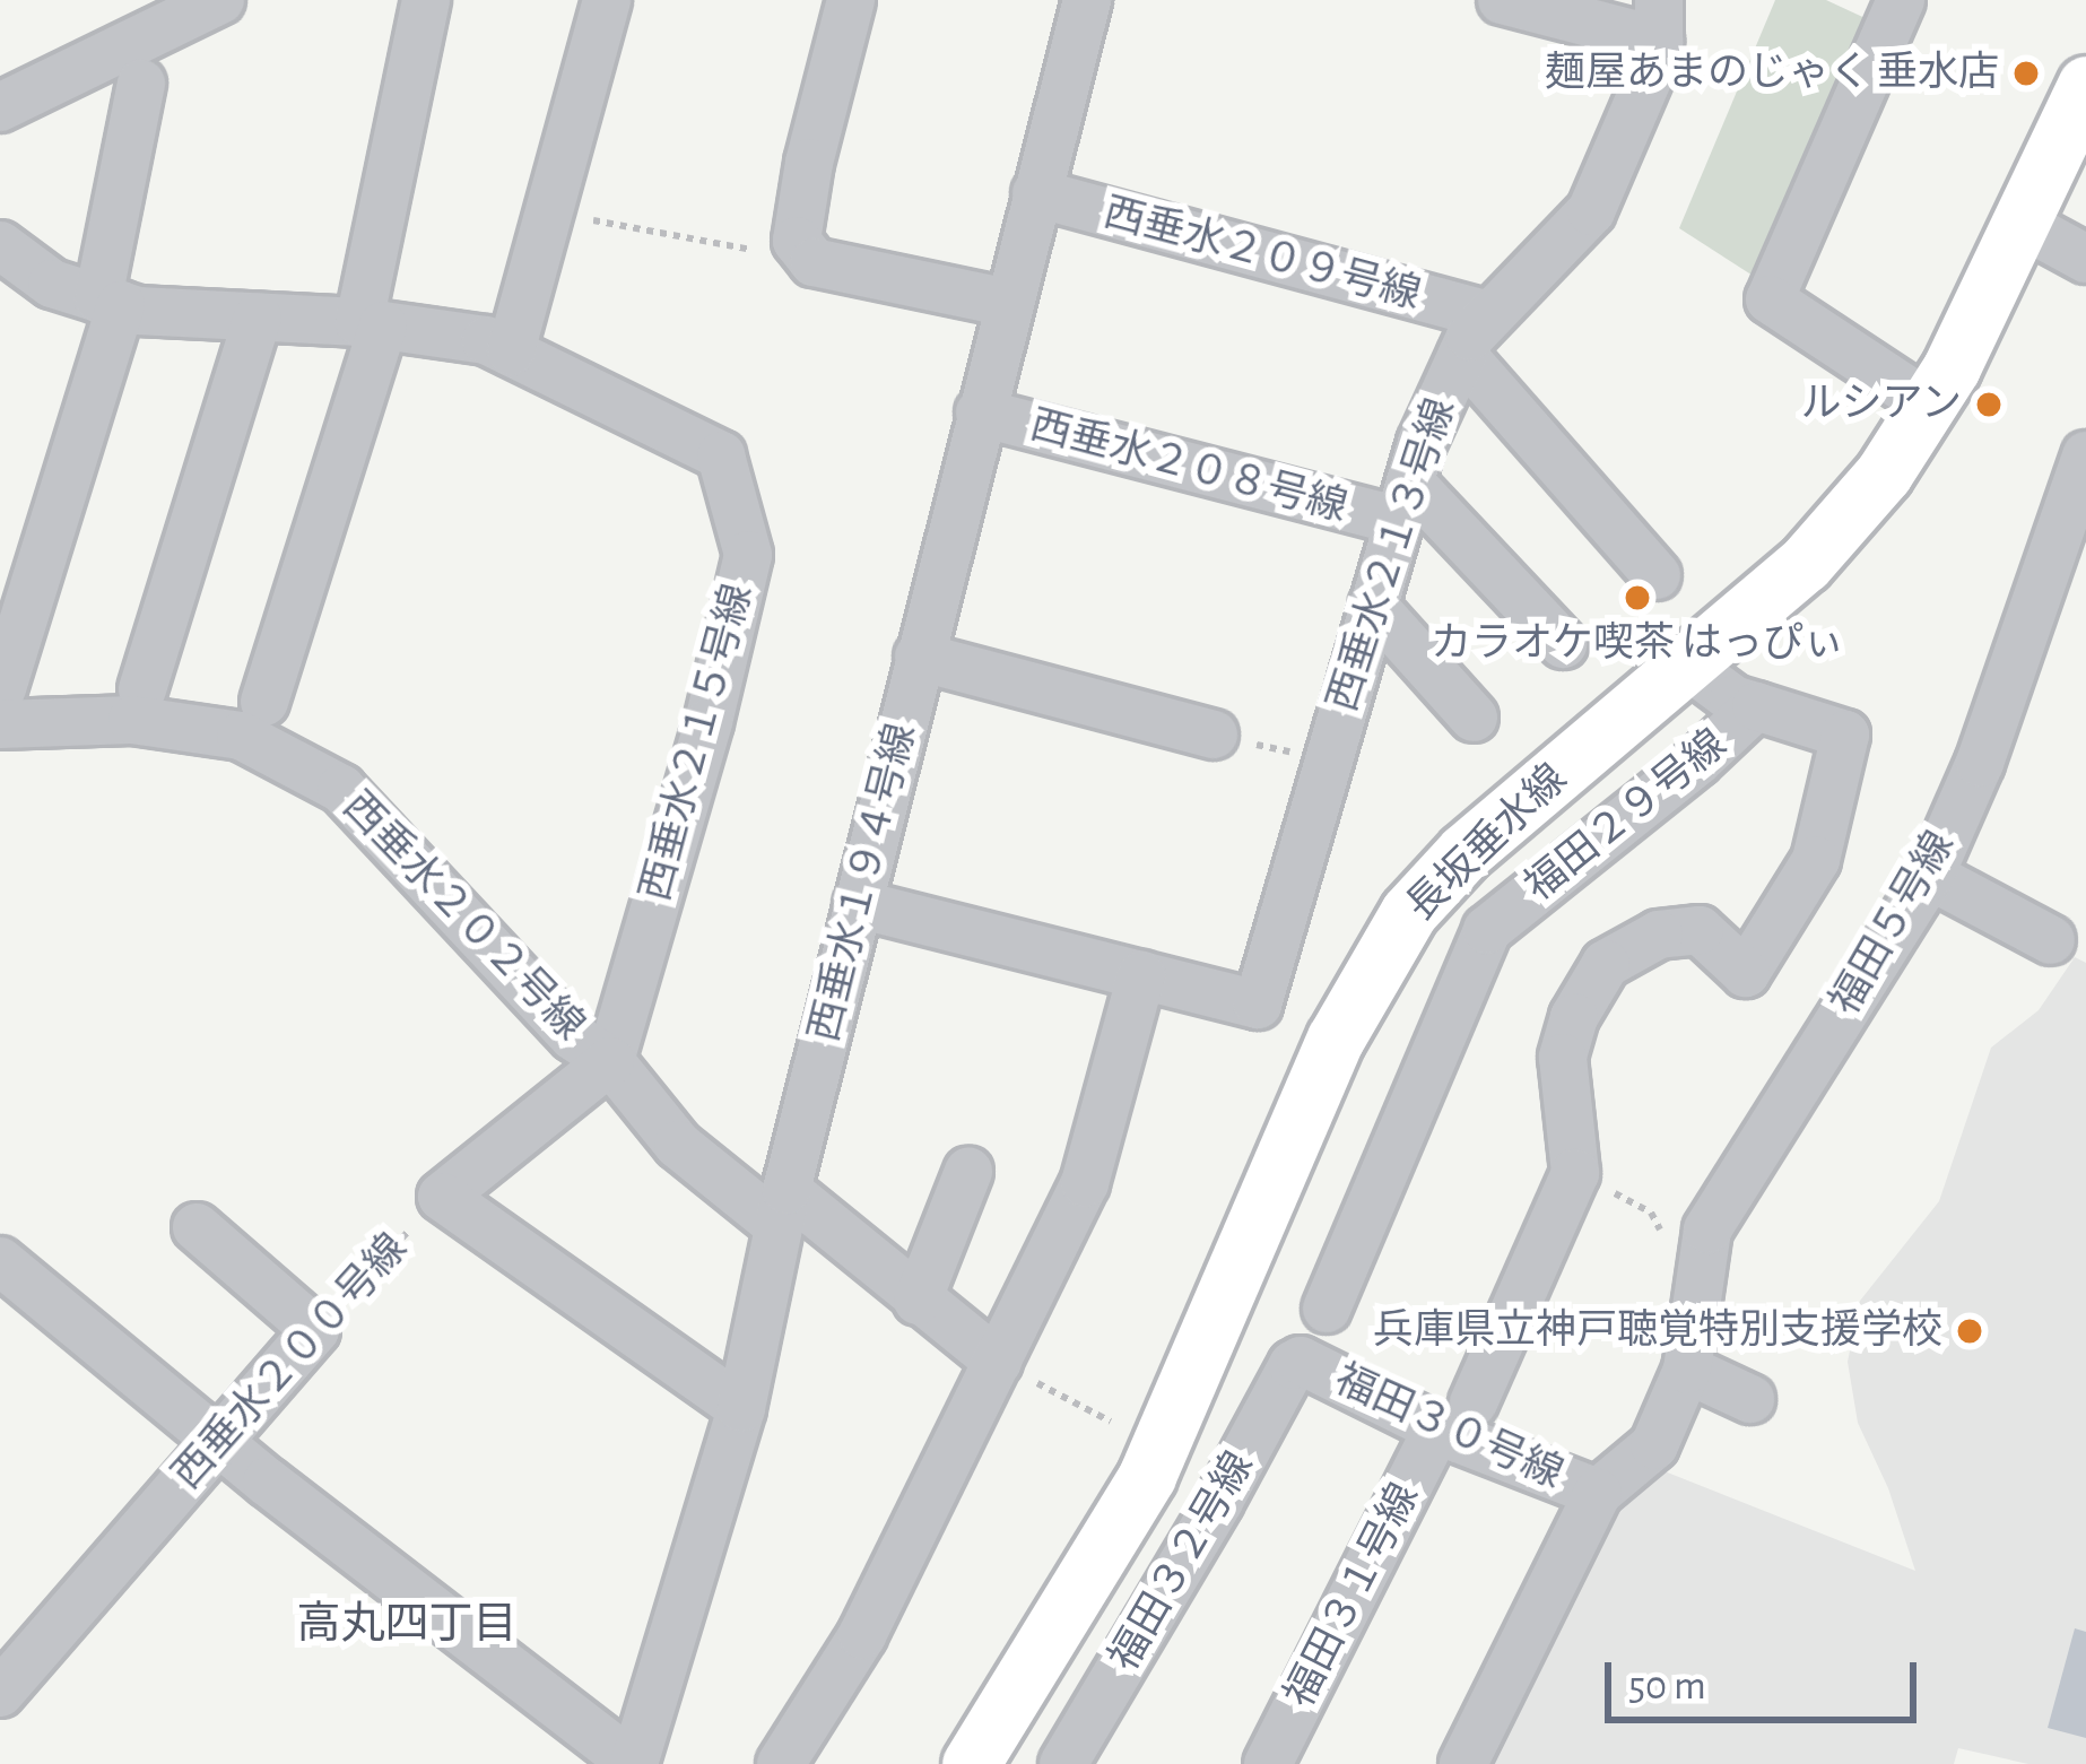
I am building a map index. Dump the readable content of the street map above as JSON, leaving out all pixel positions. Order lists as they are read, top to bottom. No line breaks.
{"streets":{"main road":["長坂垂水線"],"street":["西垂水２０９号線","西垂水２０８号線","西垂水２１３号線","西垂水２１５号線","福田２９号線","西垂水１９４号線","西垂水２０２号線","福田５号線","西垂水２００号線","福田３０号線","福田３２号線","福田３１号線"]},"crossings":[["西垂水２０９号線","西垂水２１３号線"],["西垂水２０９号線","西垂水１９４号線"],["西垂水２０８号線","西垂水２１３号線"],["西垂水２０８号線","西垂水１９４号線"],["西垂水２１５号線","西垂水２０２号線"],["福田２９号線","福田３０号線"],["福田２９号線","福田３１号線"],["西垂水１９４号線","西垂水２０２号線"],["福田５号線","福田３０号線"],["福田３０号線","福田３２号線"],["福田３０号線","福田３１号線"]],"districts":["高丸四丁目"],"places":["麺屋あまのじゃく 垂水店","ルシアン","カラオケ喫茶 はっぴぃ","兵庫県立神戸聴覚特別支援学校"],"scale_bar":"50 m"}
